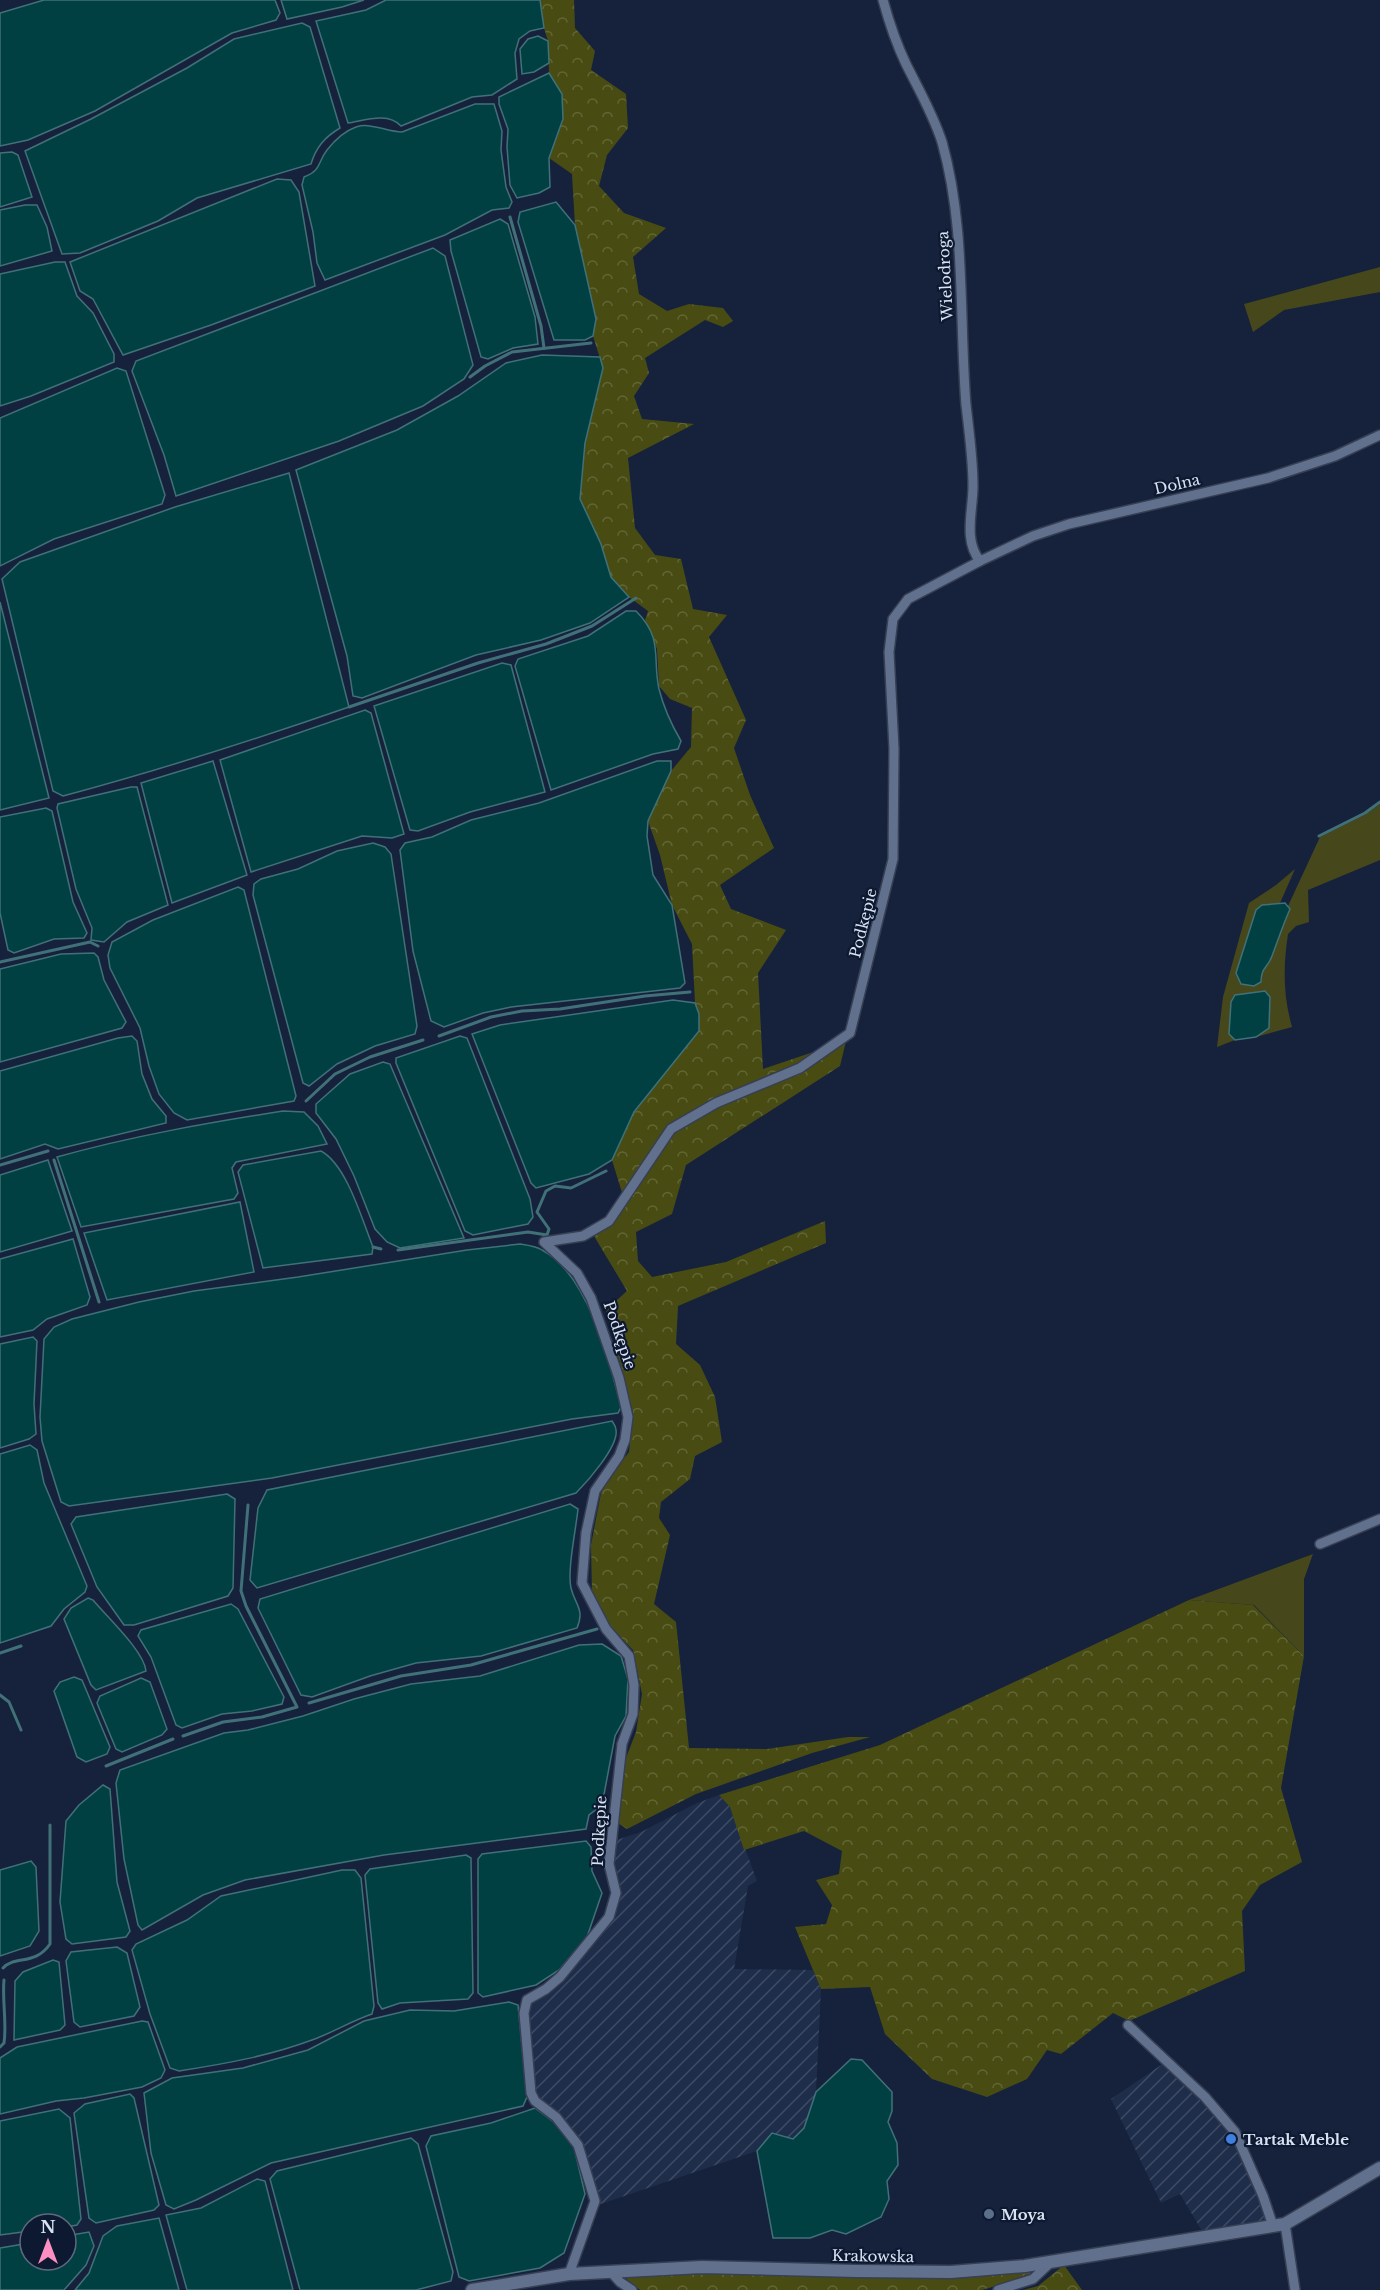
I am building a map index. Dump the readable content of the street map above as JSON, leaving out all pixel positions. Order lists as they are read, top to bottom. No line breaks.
{"streets":{"street":["Wielodroga","Dolna","Podkępie","Krakowska"]},"crossings":[["Wielodroga","Dolna"],["Wielodroga","Podkępie"],["Dolna","Podkępie"],["Podkępie","Krakowska"]],"places":["Tartak Meble","Moya"],"north":"top"}
